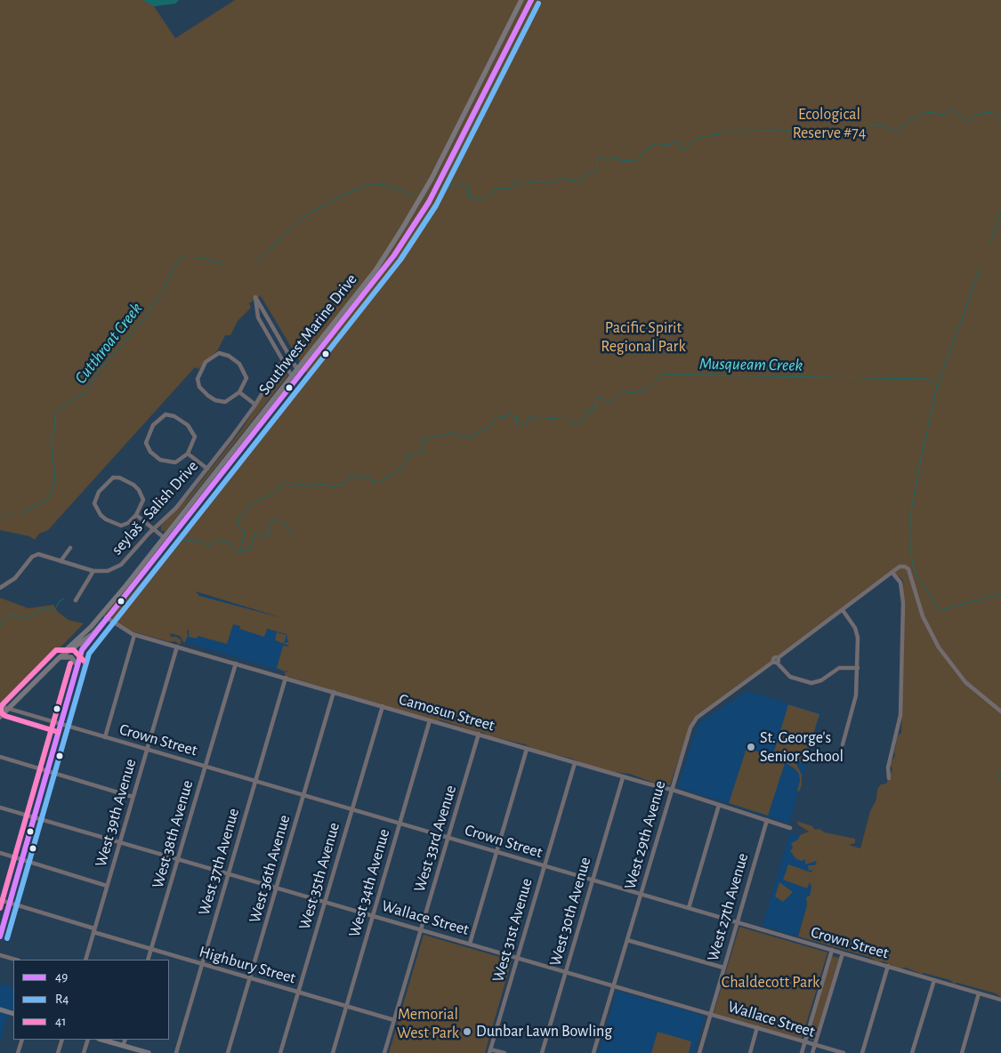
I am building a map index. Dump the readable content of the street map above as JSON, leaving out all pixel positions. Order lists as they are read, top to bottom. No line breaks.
{"streets":{"main road":["Southwest Marine Drive"],"street":["seyləš - Salish Drive","Camosun Street","Crown Street","West 39th Avenue","West 38th Avenue","West 29th Avenue","West 33rd Avenue","West 37th Avenue","West 36th Avenue","West 35th Avenue","West 34th Avenue","West 27th Avenue","West 30th Avenue","Wallace Street","West 31st Avenue","Highbury Street"]},"crossings":[["Southwest Marine Drive","Camosun Street"],["Southwest Marine Drive","Crown Street"],["Camosun Street","West 39th Avenue"],["Camosun Street","West 38th Avenue"],["Camosun Street","West 29th Avenue"],["Camosun Street","West 33rd Avenue"],["Camosun Street","West 37th Avenue"],["Camosun Street","West 36th Avenue"],["Camosun Street","West 35th Avenue"],["Camosun Street","West 34th Avenue"],["Camosun Street","West 27th Avenue"],["Camosun Street","West 30th Avenue"],["Camosun Street","West 31st Avenue"],["Crown Street","West 39th Avenue"],["Crown Street","West 38th Avenue"],["Crown Street","West 29th Avenue"],["Crown Street","West 33rd Avenue"],["Crown Street","West 37th Avenue"],["Crown Street","West 36th Avenue"],["Crown Street","West 35th Avenue"],["Crown Street","West 34th Avenue"],["Crown Street","West 27th Avenue"],["Crown Street","West 30th Avenue"],["Crown Street","West 31st Avenue"],["West 39th Avenue","Wallace Street"],["West 39th Avenue","Highbury Street"],["West 38th Avenue","Wallace Street"],["West 38th Avenue","Highbury Street"],["West 29th Avenue","Wallace Street"],["West 33rd Avenue","Wallace Street"],["West 33rd Avenue","Highbury Street"],["West 37th Avenue","Wallace Street"],["West 37th Avenue","Highbury Street"],["West 36th Avenue","Wallace Street"],["West 36th Avenue","Highbury Street"],["West 35th Avenue","Wallace Street"],["West 35th Avenue","Highbury Street"],["West 34th Avenue","Wallace Street"],["West 34th Avenue","Highbury Street"],["West 27th Avenue","Wallace Street"],["West 30th Avenue","Wallace Street"],["Wallace Street","West 31st Avenue"]],"water":["Cutthroat Creek","Musqueam Creek"],"parks":["Ecological Reserve #74","Pacific Spirit Regional Park","Chaldecott Park","Memorial West Park"],"places":["St. George's Senior School","Dunbar Lawn Bowling"],"lines":["transit line 49","transit line R4","transit line 41"],"legend":["49","R4","41"]}
